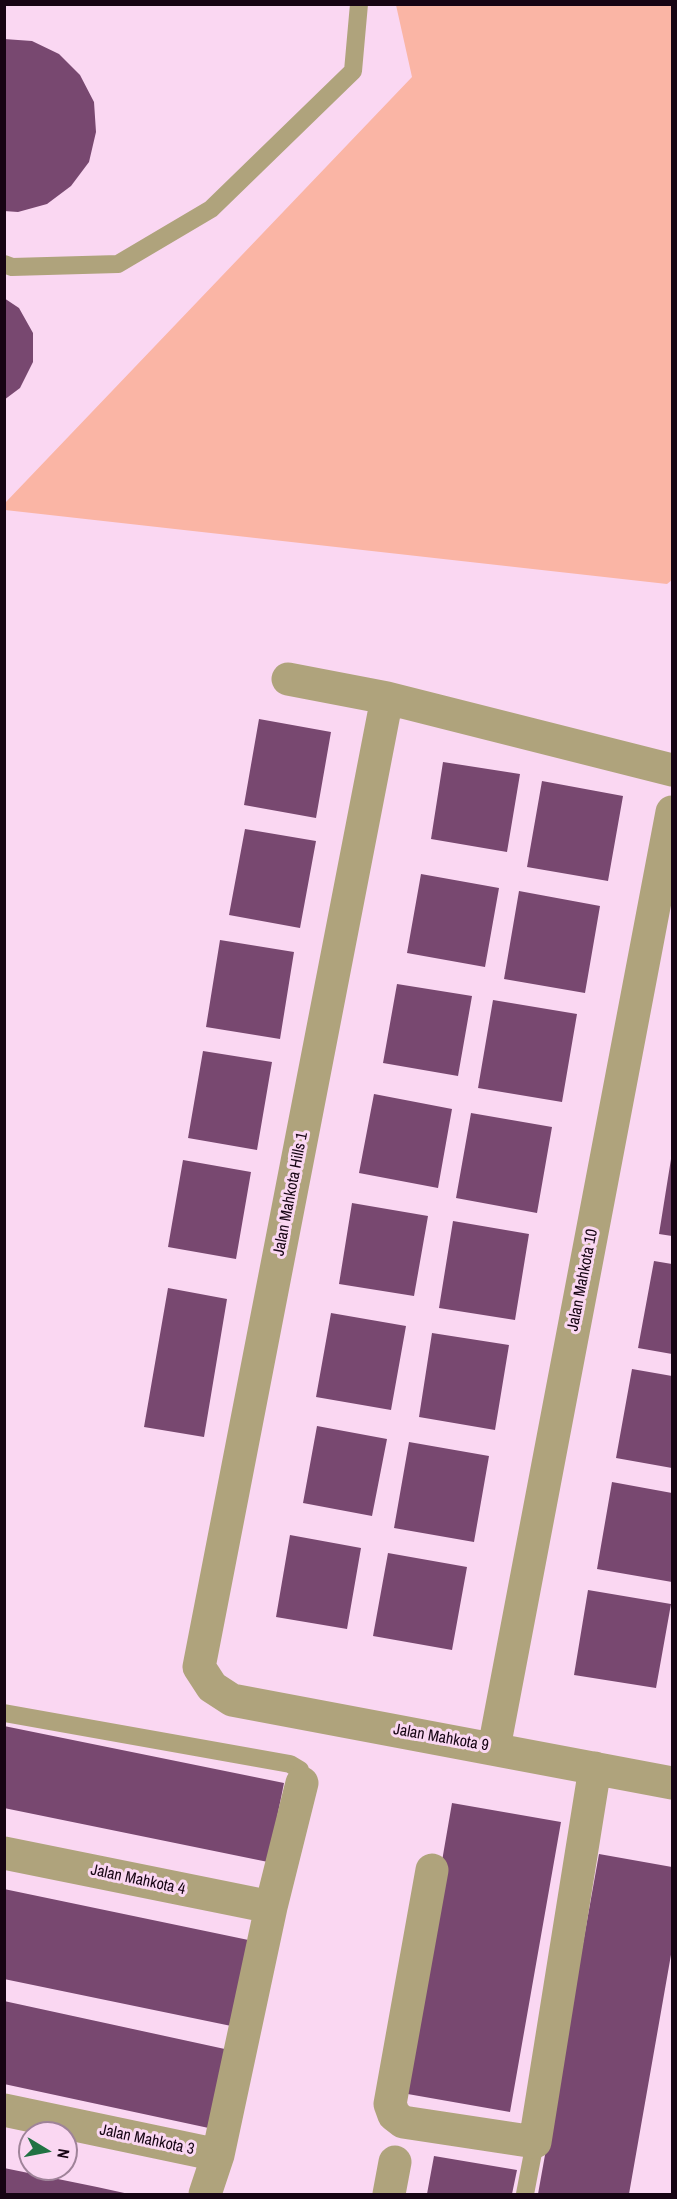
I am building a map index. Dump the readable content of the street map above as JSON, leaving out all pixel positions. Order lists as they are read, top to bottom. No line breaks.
{"streets":{"street":["Jalan Mahkota Hills 1","Jalan Mahkota 10","Jalan Mahkota 9","Jalan Mahkota 4","Jalan Mahkota 3"]},"crossings":[["Jalan Mahkota Hills 1","Jalan Mahkota 9"],["Jalan Mahkota 10","Jalan Mahkota 9"]],"north":"right"}
